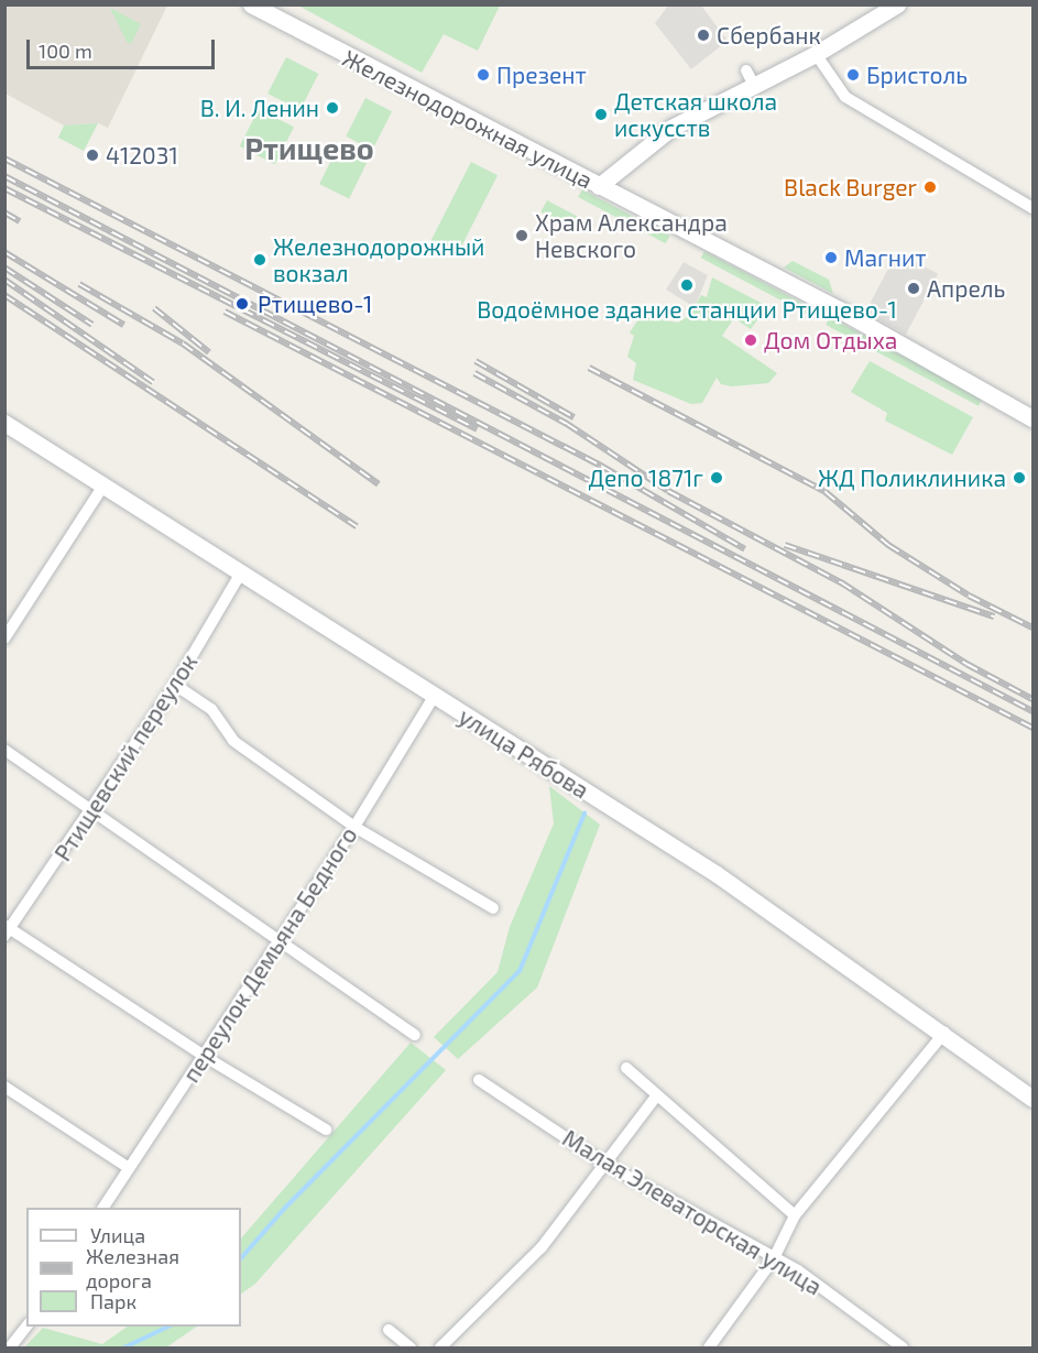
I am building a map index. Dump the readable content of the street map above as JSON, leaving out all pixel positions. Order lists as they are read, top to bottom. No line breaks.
{"streets":{"street":["Железнодорожная улица","улица Рябова","Ртищевский переулок","переулок Демьяна Бедного","Малая Элеваторская улица"]},"crossings":[["улица Рябова","Ртищевский переулок"],["улица Рябова","переулок Демьяна Бедного"]],"districts":["Ртищево"],"places":["Сбербанк","Презент","Бристоль","В. И. Ленин","Детская школа искусств","412031","Black Burger","Храм Александра Невского","Магнит","Железнодорожный вокзал","Водоёмное здание станции Ртищево-1","Апрель","Ртищево-1","Дом Отдыха","Депо 1871г","ЖД Поликлиника"],"legend":["Улица","Железная дорога","Парк"],"scale_bar":"100 m"}
